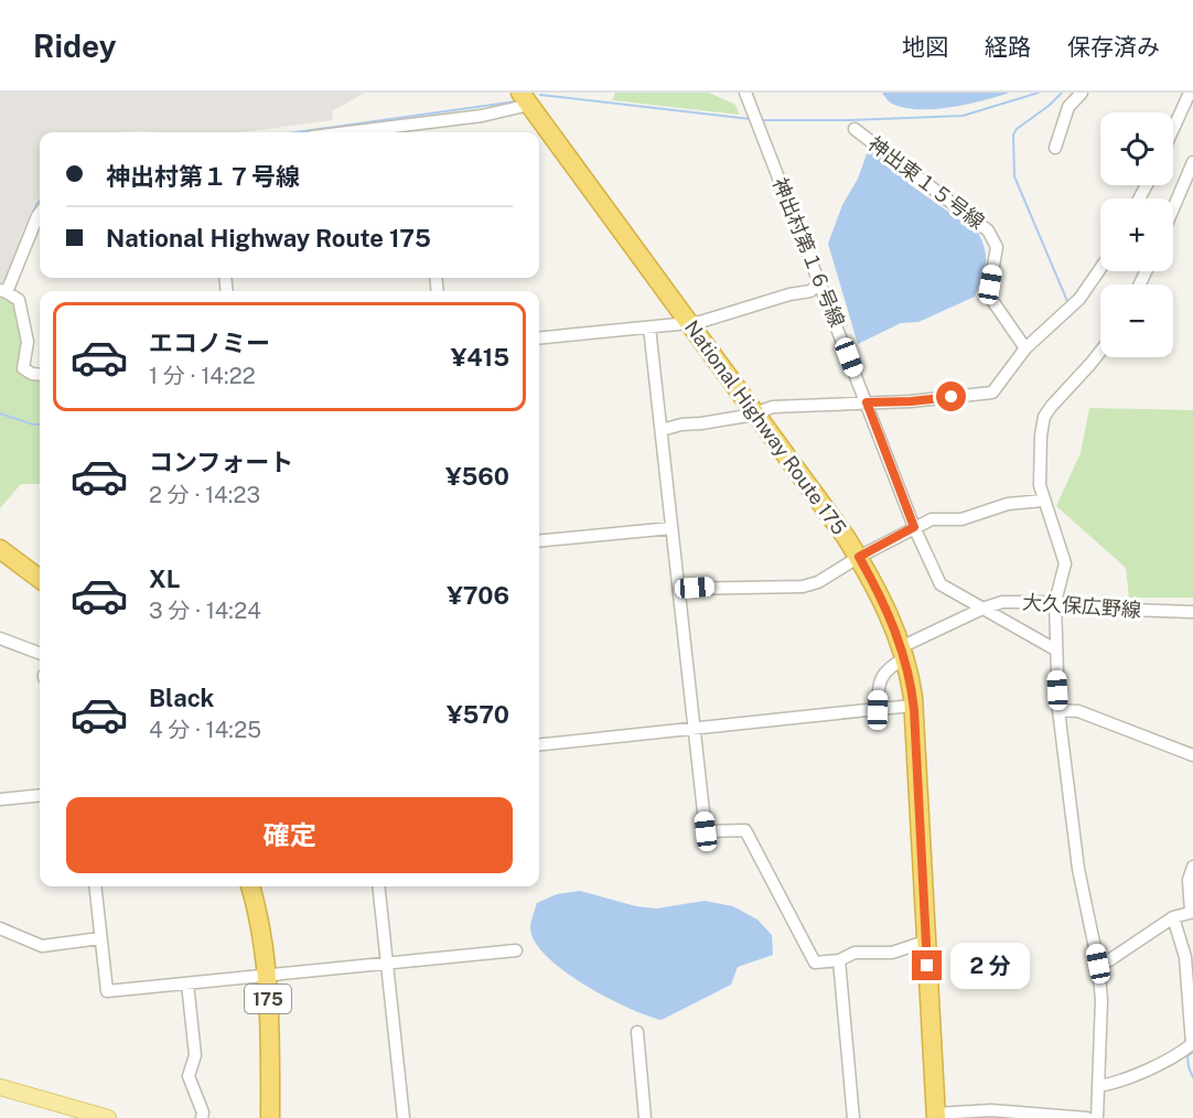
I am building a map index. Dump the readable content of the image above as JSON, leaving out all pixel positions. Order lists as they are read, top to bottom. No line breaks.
{"streets":{"highway":["National Highway Route 175","175"],"street":["神出東１５号線","神出村第１６号線","大久保広野線"]},"crossings":[["神出村第１６号線","大久保広野線"],["National Highway Route 175","大久保広野線"]],"page":{"header":"Ridey","nav":["地図","経路","保存済み"],"map_buttons":["+","−"],"banner":["神出村第１７号線","National Highway Route 175"],"list":[{"name":"エコノミー","note":"1 分 · 14:22","value":"¥415"},{"name":"コンフォート","note":"2 分 · 14:23","value":"¥560"},{"name":"XL","note":"3 分 · 14:24","value":"¥706"},{"name":"Black","note":"4 分 · 14:25","value":"¥570"}],"buttons":"確定","bubble":"2 分"}}
